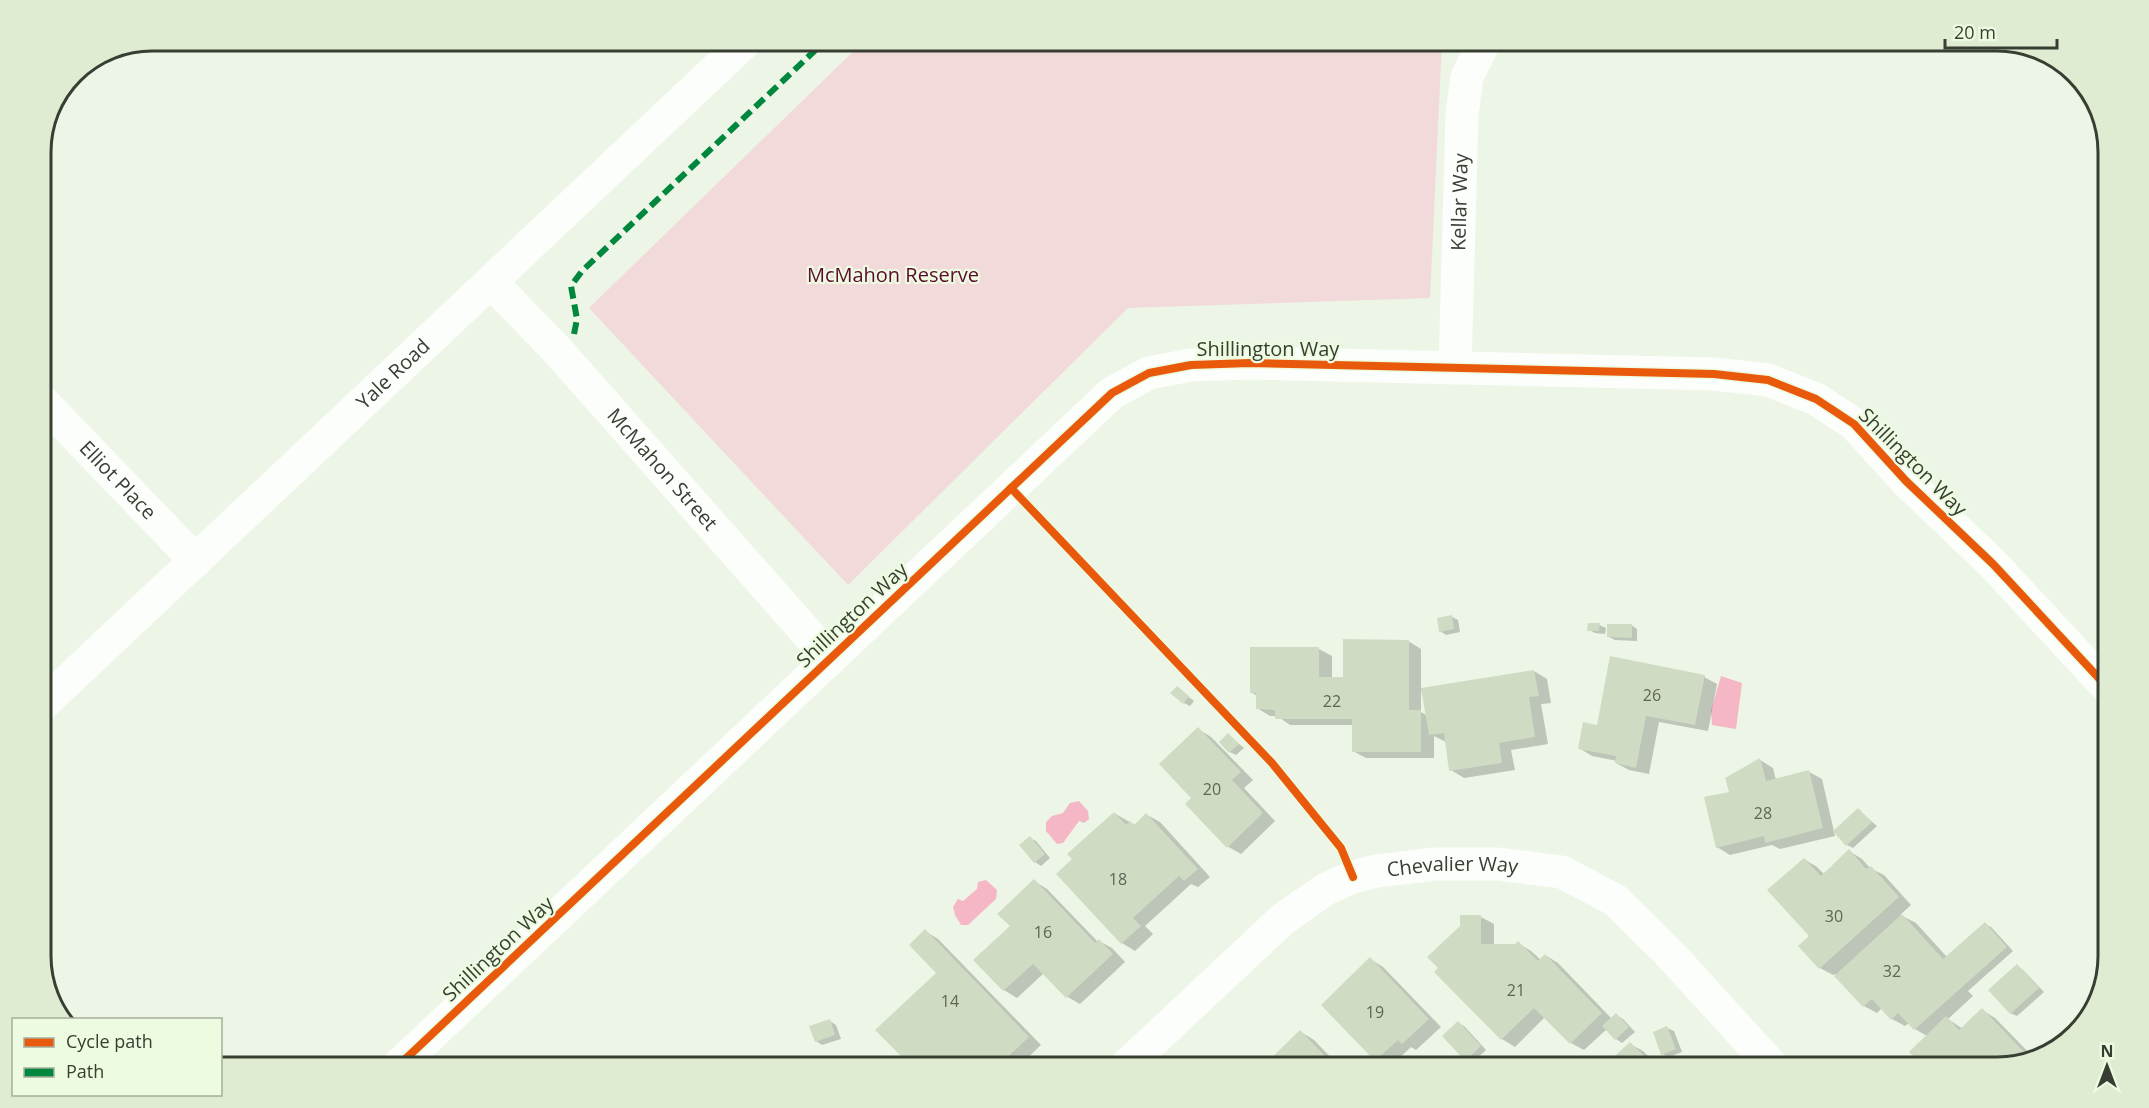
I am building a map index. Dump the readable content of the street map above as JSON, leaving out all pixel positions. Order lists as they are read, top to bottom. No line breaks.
{"streets":{"street":["Kellar Way","Shillington Way","Yale Road","McMahon Street","Elliot Place","Chevalier Way"]},"crossings":[["Kellar Way","Shillington Way"],["Shillington Way","McMahon Street"],["Yale Road","McMahon Street"],["Yale Road","Elliot Place"]],"parks":["McMahon Reserve"],"house_numbers":["26","22","20","28","18","30","16","32","21","14","19"],"legend":["Cycle path","Path"],"scale_bar":"20 m","north":"top"}
